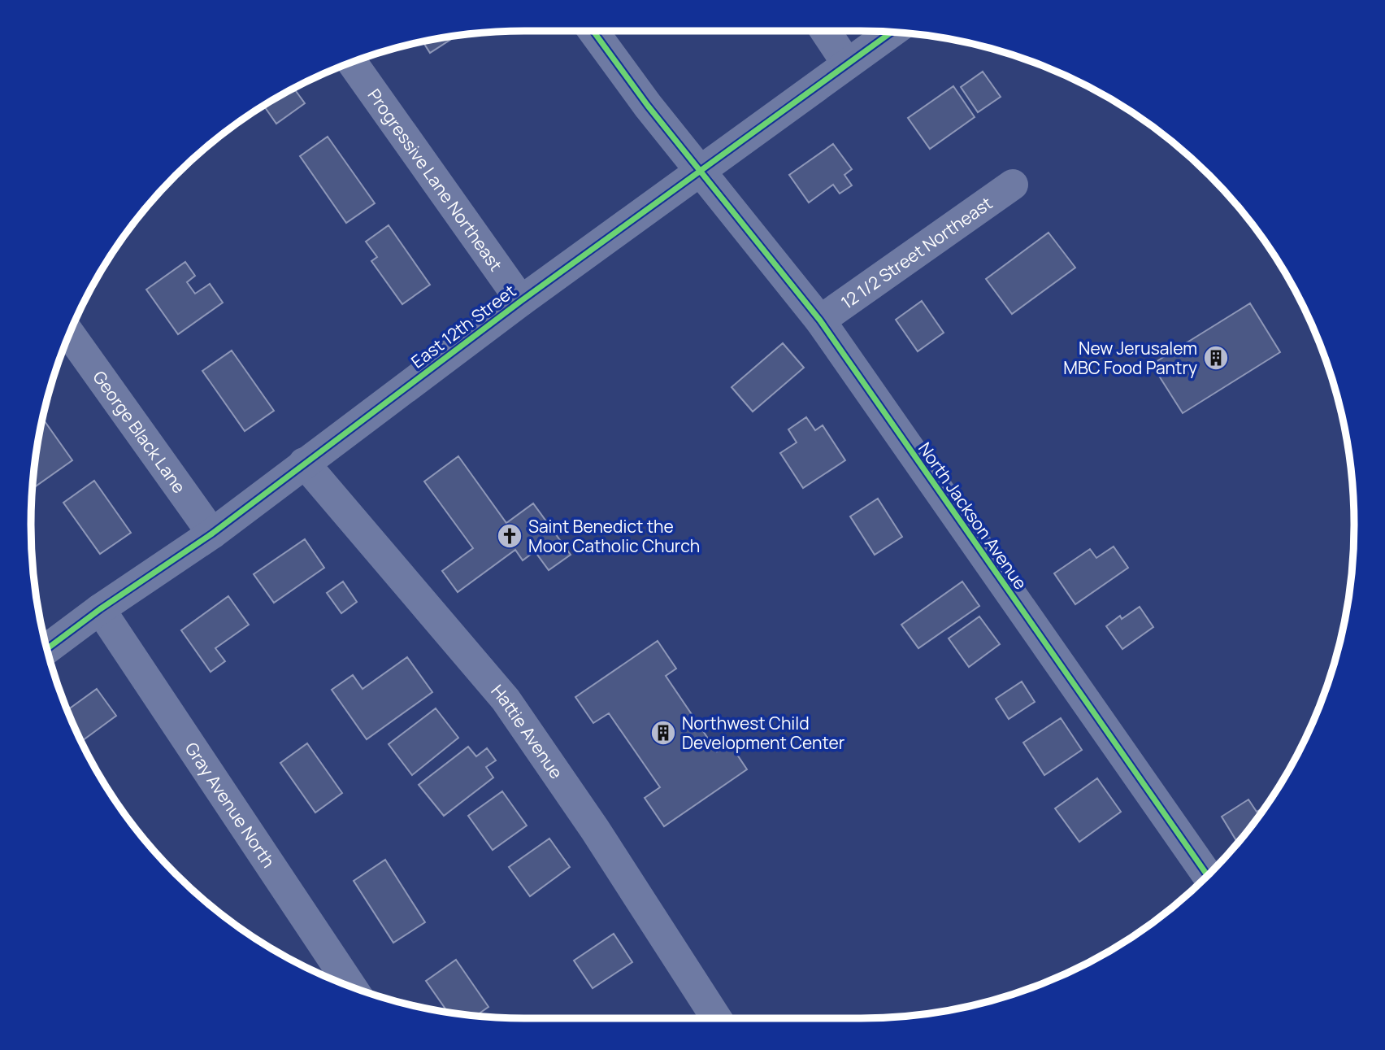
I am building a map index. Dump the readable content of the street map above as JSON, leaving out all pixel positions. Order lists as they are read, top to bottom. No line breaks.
{"streets":{"street":["Progressive Lane Northeast","12 1/2 Street Northeast","East 12th Street","George Black Lane","North Jackson Avenue","Hattie Avenue","Gray Avenue North"]},"crossings":[["Progressive Lane Northeast","East 12th Street"],["12 1/2 Street Northeast","North Jackson Avenue"],["East 12th Street","George Black Lane"],["East 12th Street","North Jackson Avenue"],["East 12th Street","Hattie Avenue"],["East 12th Street","Gray Avenue North"]],"places":{"building":["New Jerusalem MBC Food Pantry","Northwest Child Development Center"],"church":["Saint Benedict the Moor Catholic Church"]}}
